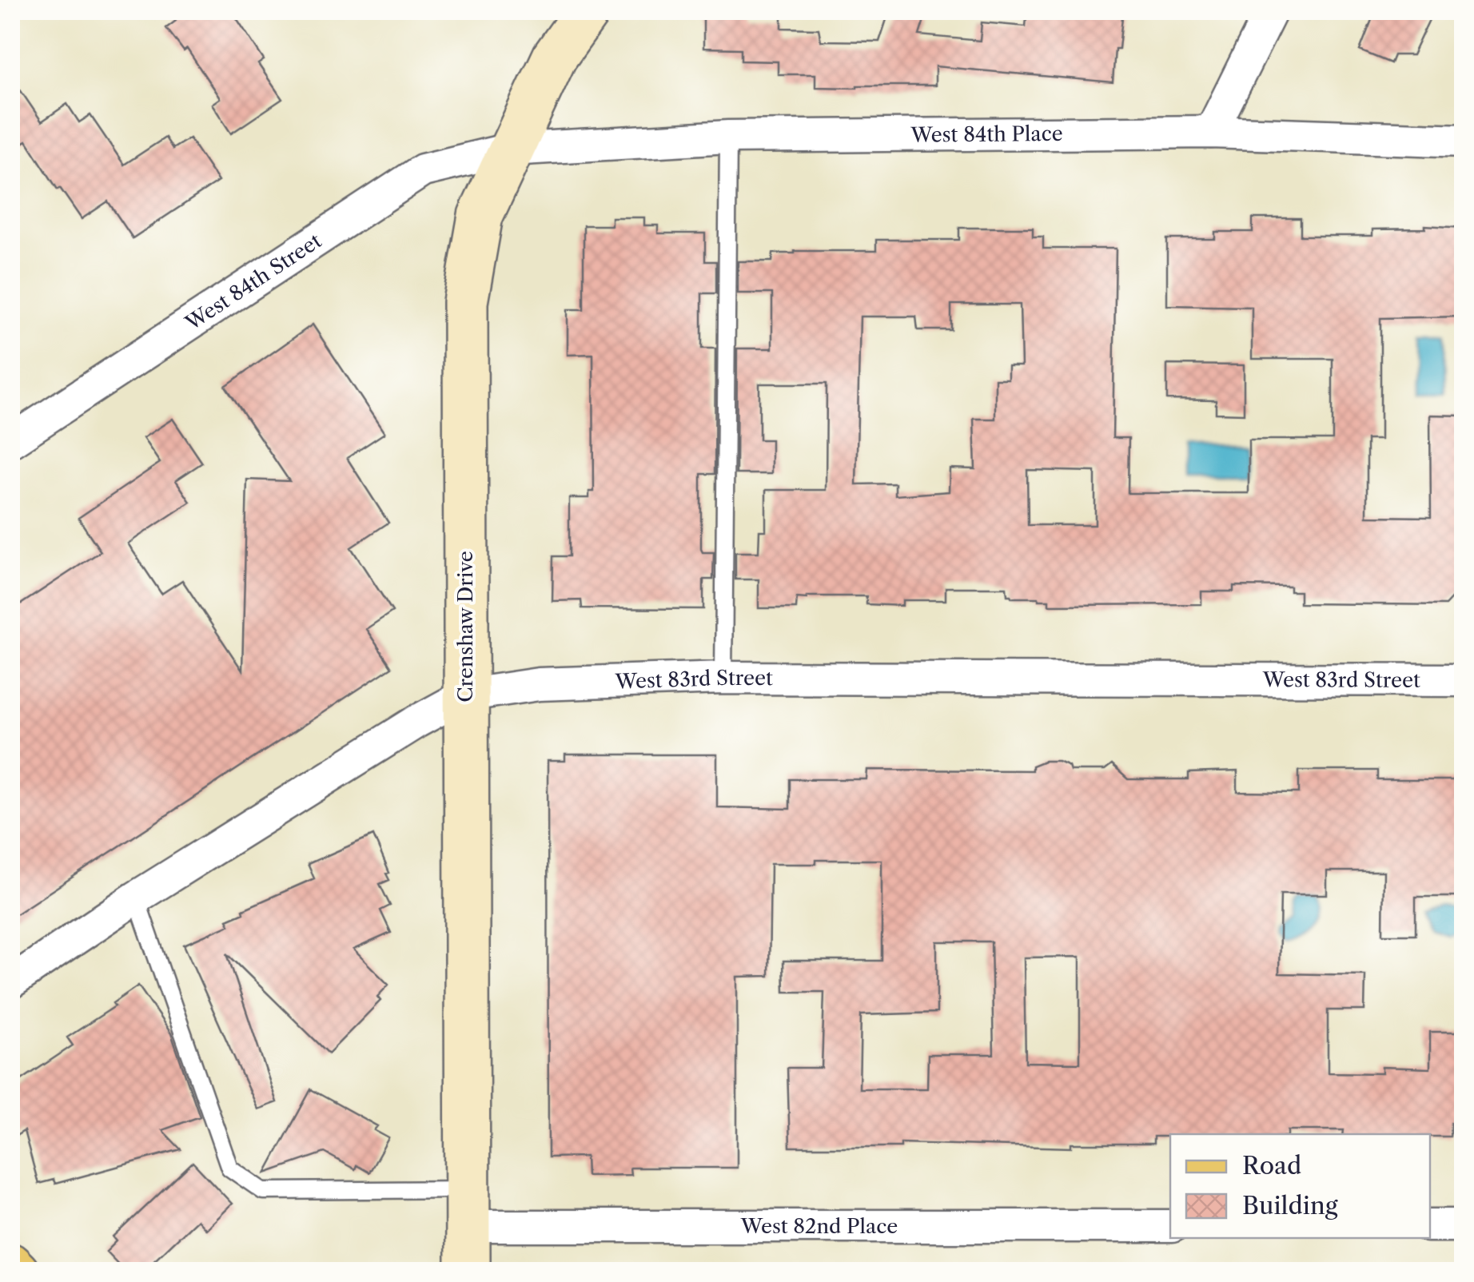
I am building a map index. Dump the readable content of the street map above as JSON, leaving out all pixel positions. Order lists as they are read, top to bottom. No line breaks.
{"streets":{"main road":["Crenshaw Drive"],"street":["West 84th Place","West 84th Street","West 83rd Street","West 82nd Place"]},"crossings":[["West 84th Place","West 84th Street"],["West 84th Place","Crenshaw Drive"],["West 84th Street","Crenshaw Drive"],["Crenshaw Drive","West 83rd Street"],["Crenshaw Drive","West 82nd Place"]],"legend":["Road","Building"]}
